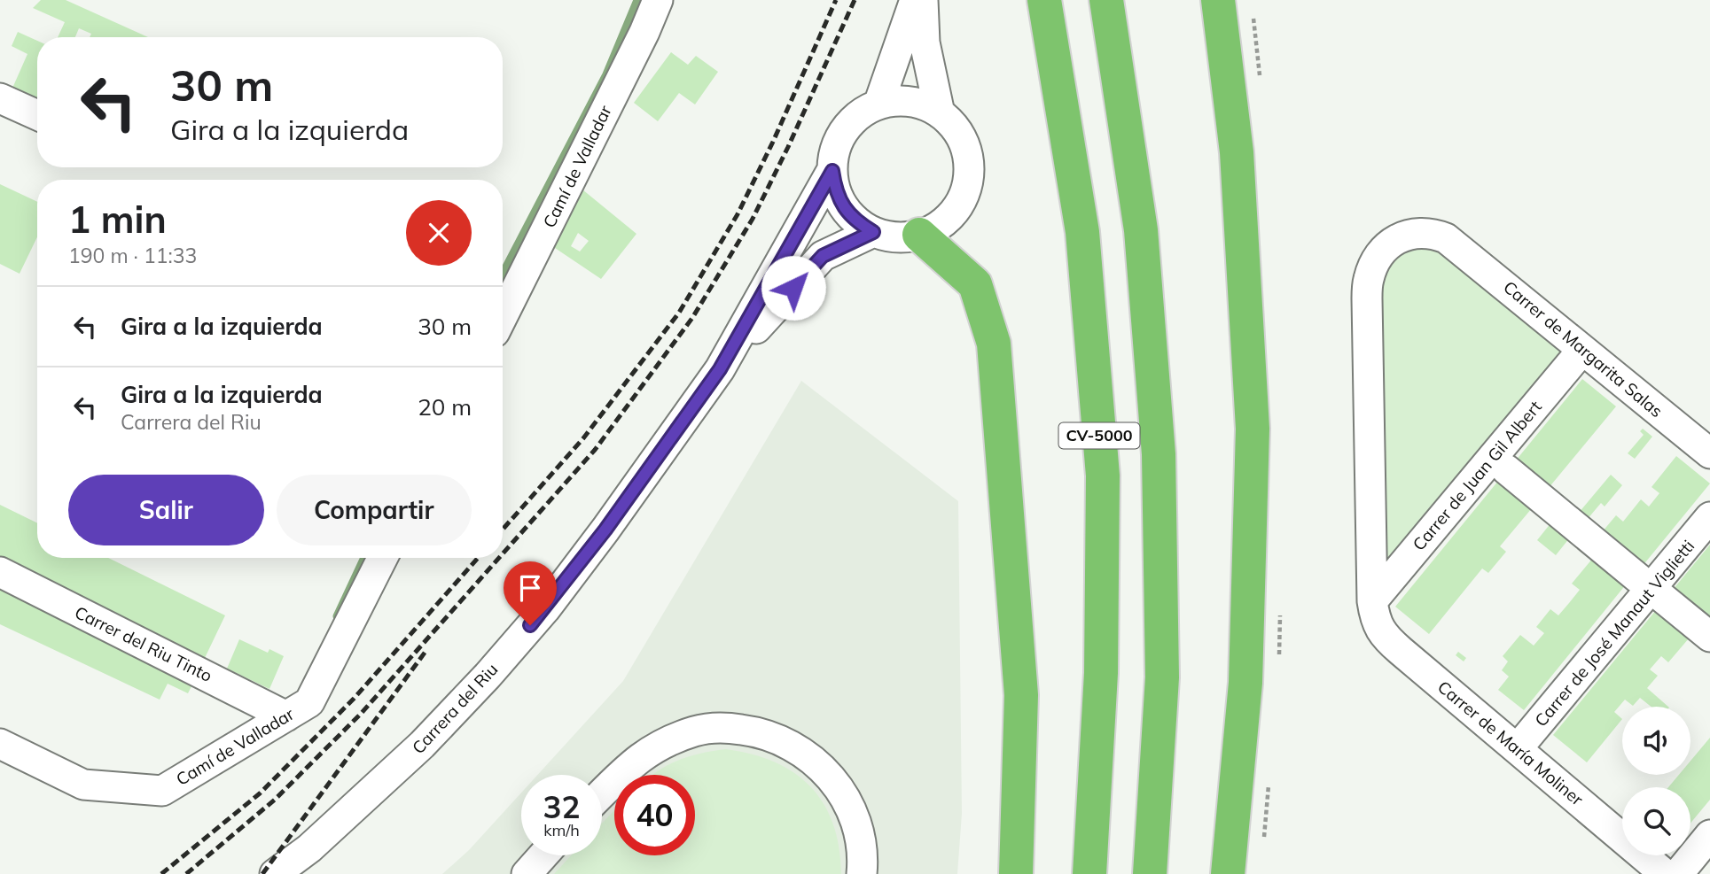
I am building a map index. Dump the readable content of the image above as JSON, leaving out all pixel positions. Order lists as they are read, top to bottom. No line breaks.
{"streets":{"highway":["CV-5000"],"street":["Camí de Valladar","Carrer de Margarita Salas","Carrer de Juan Gil Albert","Carrer de José Manaut Viglietti","Carrer del Riu Tinto","Carrera del Riu","Carrer de María Moliner"]},"crossings":[["Camí de Valladar","Carrer del Riu Tinto"],["Carrer de Margarita Salas","Carrer de Juan Gil Albert"],["Carrer de Margarita Salas","Carrer de María Moliner"],["Carrer de Juan Gil Albert","Carrer de María Moliner"],["Carrer de José Manaut Viglietti","Carrer de María Moliner"]],"page":{"turn":["30 m","Gira a la izquierda"],"heading":["1 min","190 m · 11:33"],"list":[{"name":"Gira a la izquierda","value":"30 m"},{"name":"Gira a la izquierda","note":"Carrera del Riu","value":"20 m"}],"buttons":["Salir","Compartir"],"speed":"32 km/h","limit":"40"}}
